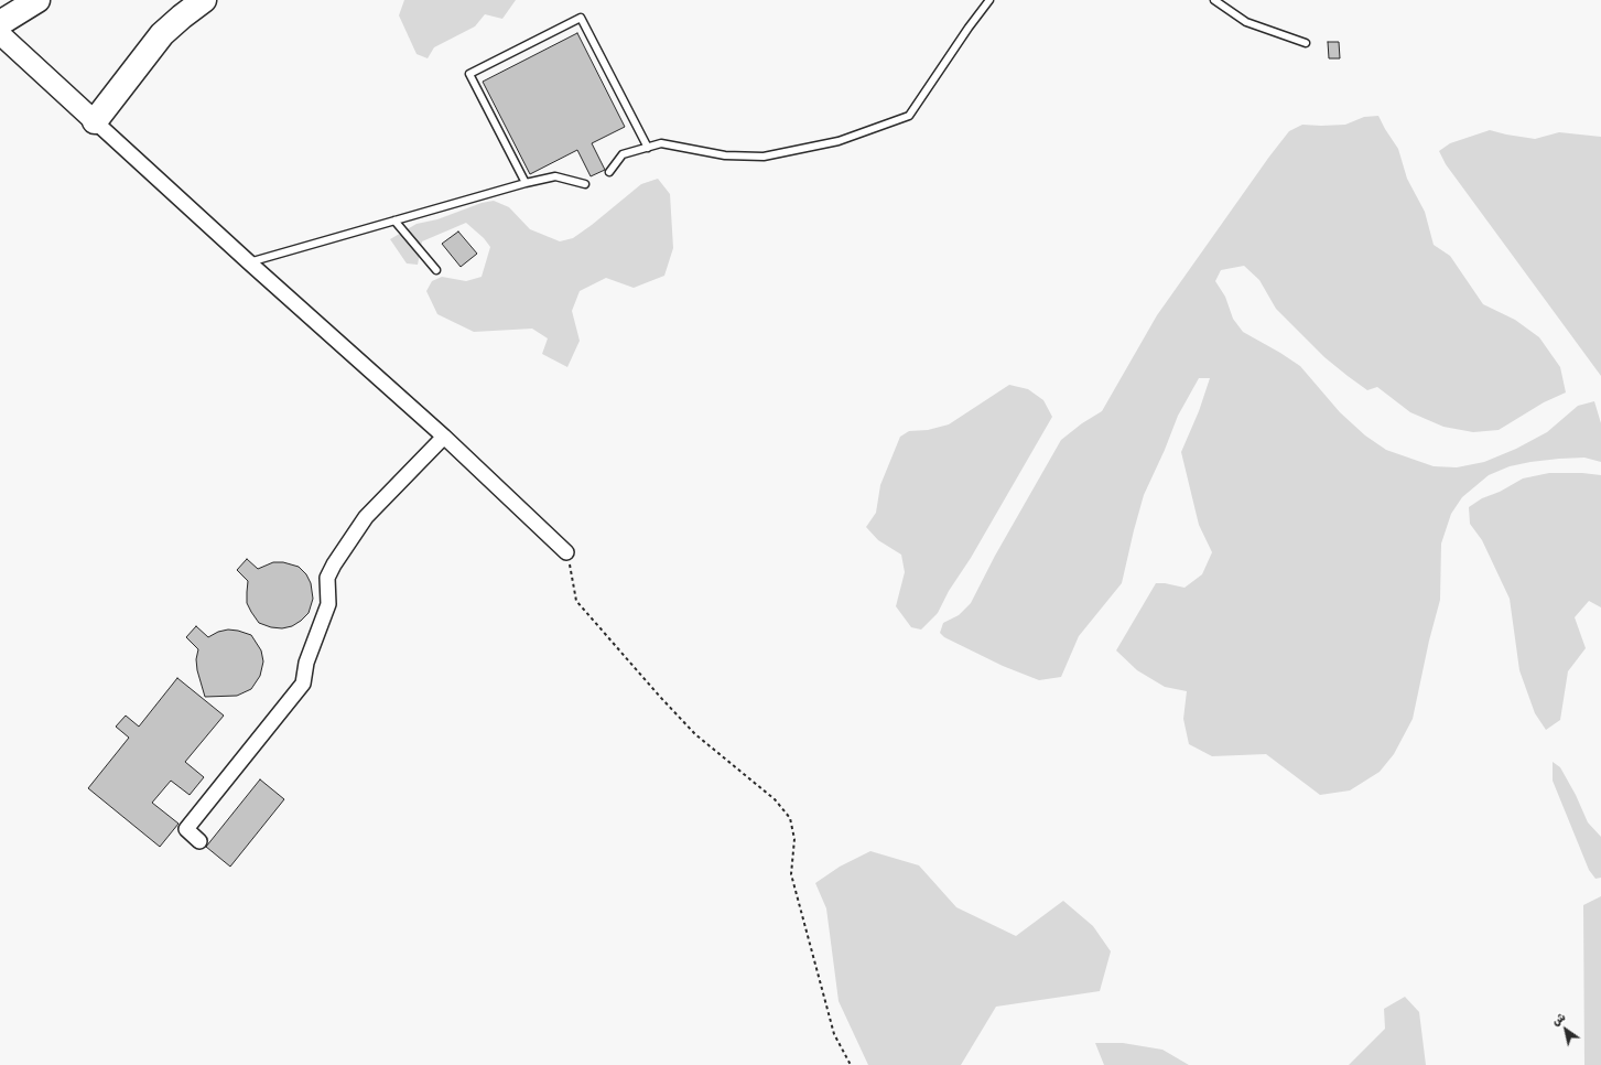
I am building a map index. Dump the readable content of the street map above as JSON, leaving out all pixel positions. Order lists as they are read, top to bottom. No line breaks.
{"north":"top left"}
